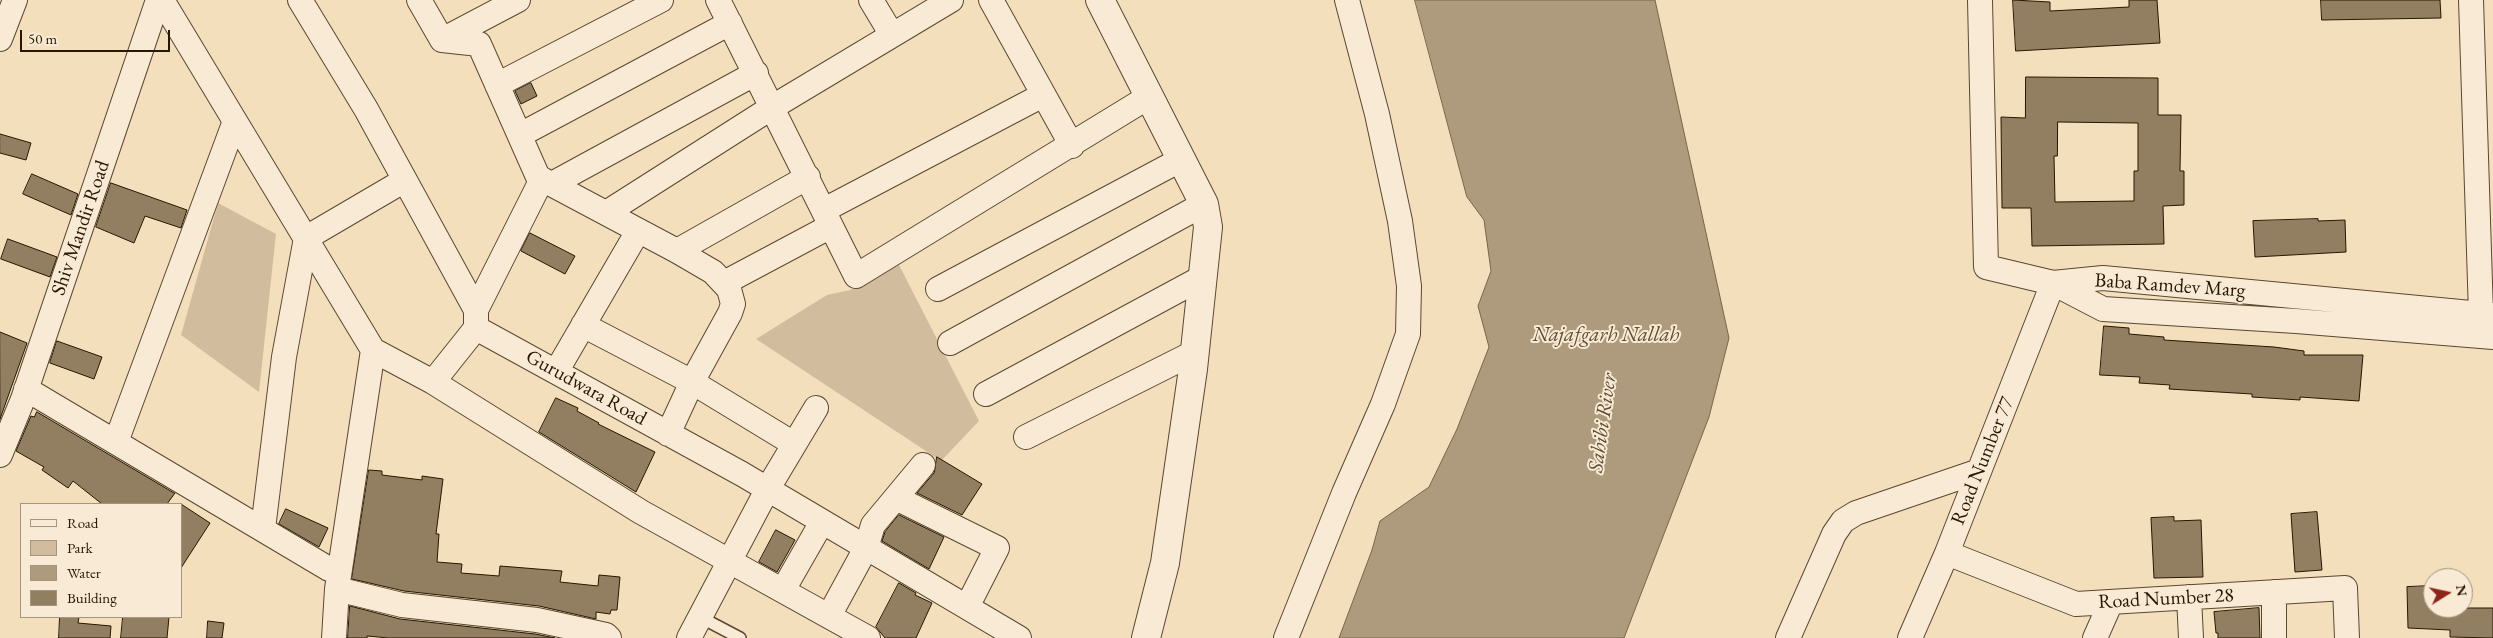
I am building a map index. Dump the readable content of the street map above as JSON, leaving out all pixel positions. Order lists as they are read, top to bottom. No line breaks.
{"streets":{"street":["Shiv Mandir Road","Baba Ramdev Marg","Gurudwara Road","Road Number 77","Road Number 28"]},"crossings":[["Baba Ramdev Marg","Road Number 77"],["Road Number 77","Road Number 28"]],"water":["Najafgarh Nallah","Sahibi River"],"legend":["Road","Park","Water","Building"],"scale_bar":"50 m","north":"right"}
